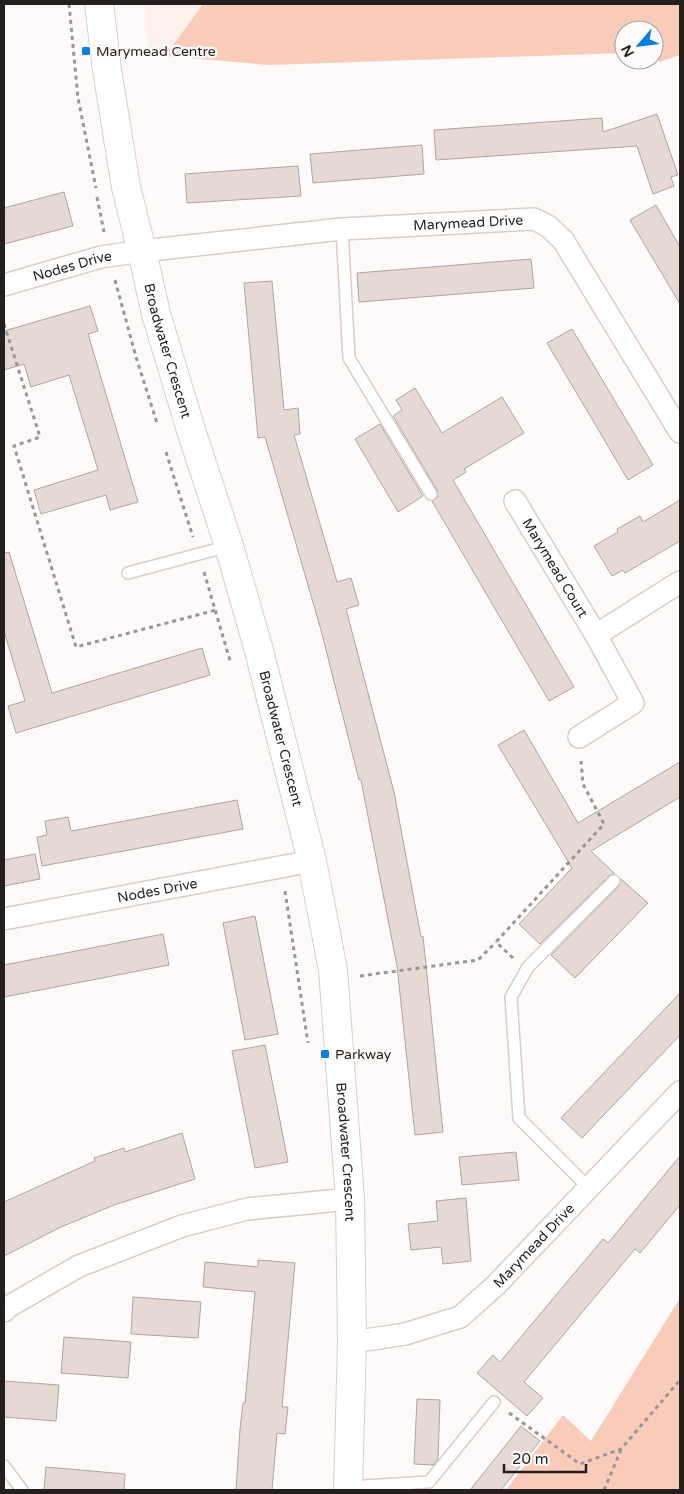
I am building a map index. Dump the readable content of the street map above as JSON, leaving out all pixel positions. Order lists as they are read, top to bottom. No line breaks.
{"streets":{"street":["Marymead Drive","Nodes Drive","Broadwater Crescent","Marymead Court"]},"crossings":[["Marymead Drive","Nodes Drive"],["Marymead Drive","Broadwater Crescent"],["Nodes Drive","Broadwater Crescent"]],"places":{"transit":["Marymead Centre","Parkway"]},"scale_bar":"20 m","north":"bottom left"}
